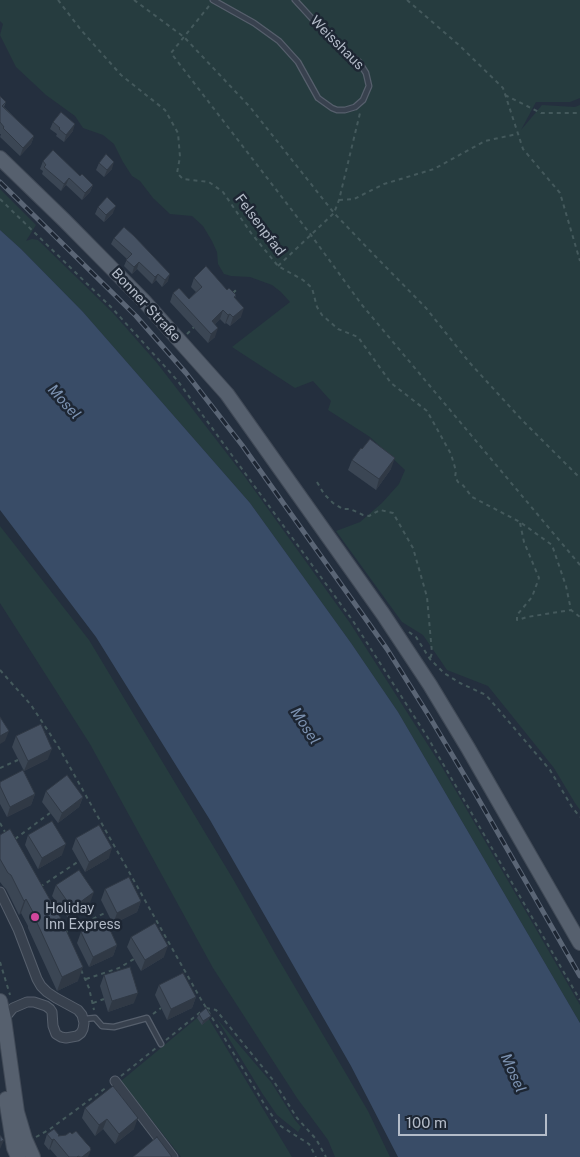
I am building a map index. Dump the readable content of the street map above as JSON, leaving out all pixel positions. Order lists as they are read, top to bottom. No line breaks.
{"streets":{"main road":["Bonner Straße"],"lane":["Weisshaus"],"path":["Felsenpfad"]},"water":["Mosel"],"places":["Holiday Inn Express"],"scale_bar":"100 m"}
